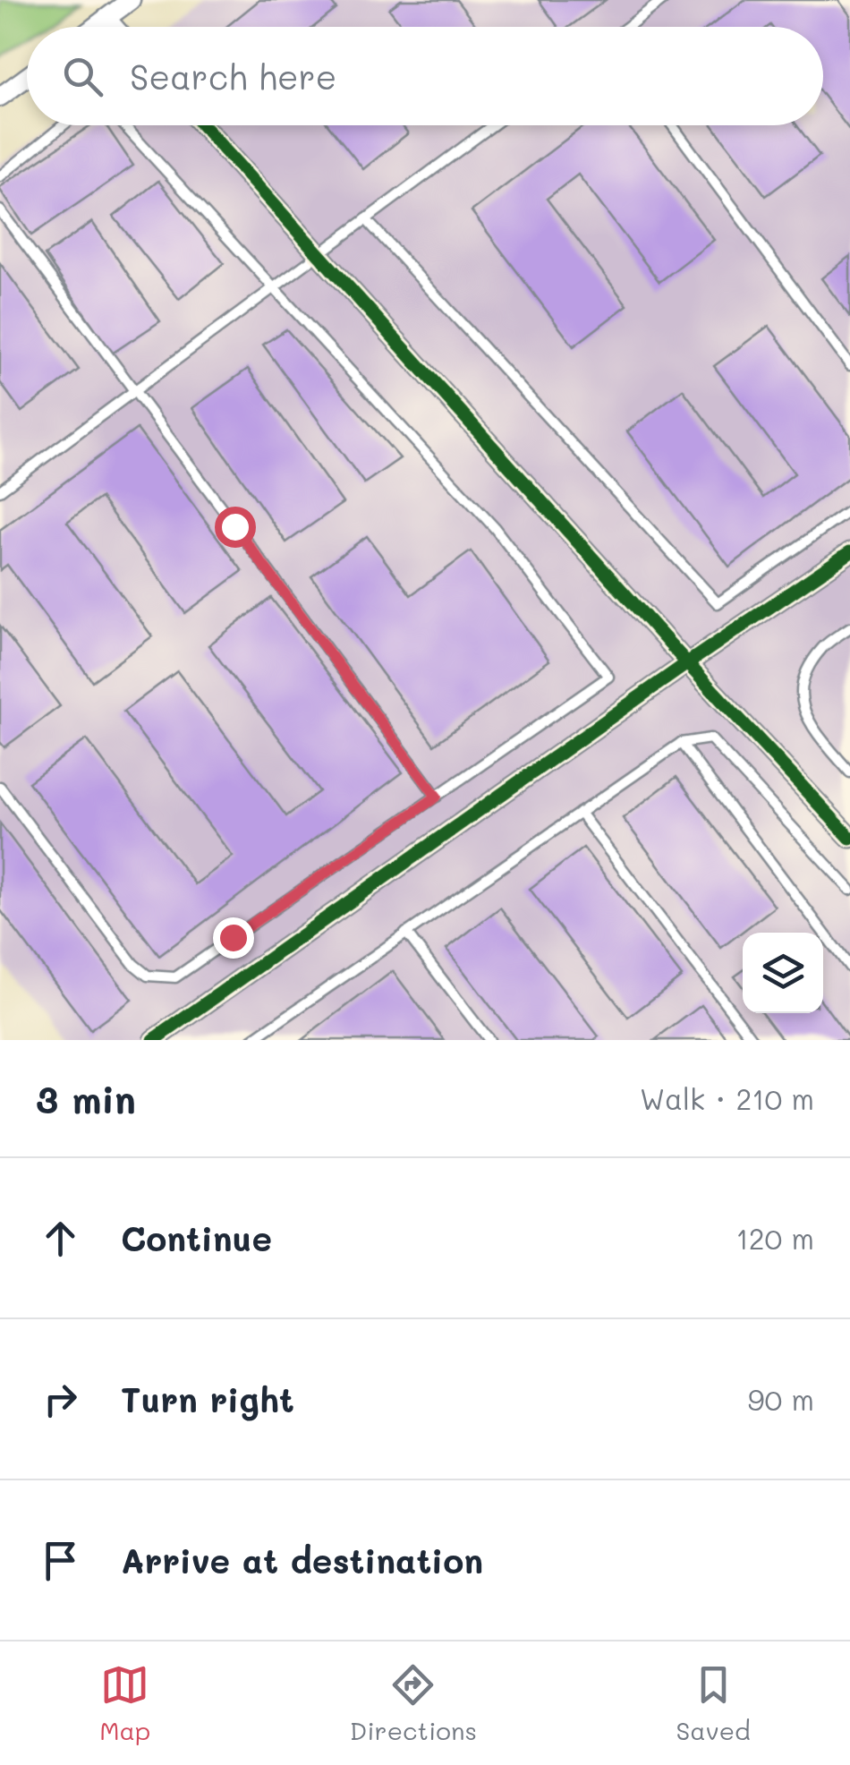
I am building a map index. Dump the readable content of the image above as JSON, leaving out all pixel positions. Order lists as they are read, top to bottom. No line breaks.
{"page":{"search":"Search here","heading":["3 min","Walk · 210 m"],"list":[["Continue","120 m"],["Turn right","90 m"],"Arrive at destination"],"nav":["Map","Directions","Saved"]}}
